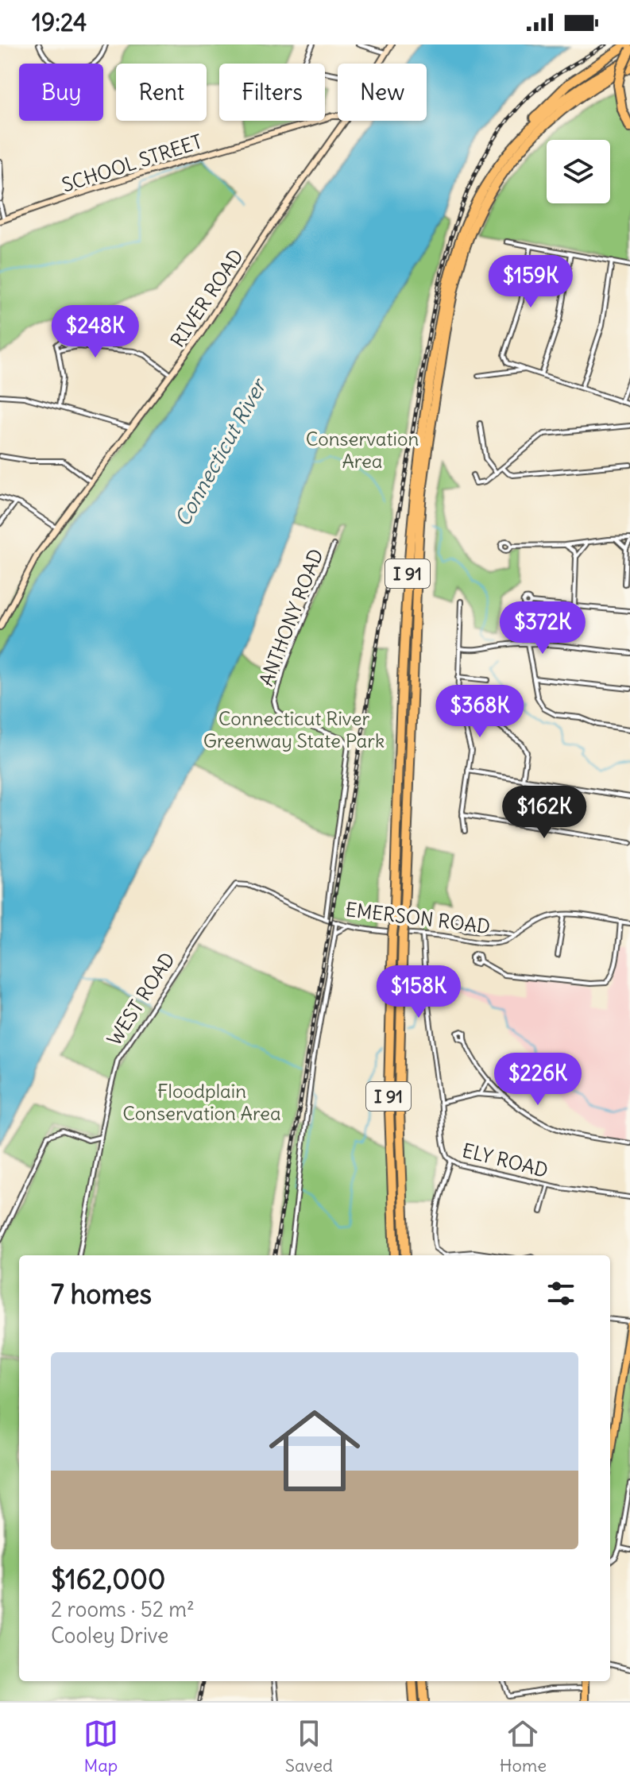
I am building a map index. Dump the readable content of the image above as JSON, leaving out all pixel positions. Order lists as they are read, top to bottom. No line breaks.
{"streets":{"highway":["I 91"],"street":["SCHOOL STREET","RIVER ROAD","ANTHONY ROAD","EMERSON ROAD","WEST ROAD","ELY ROAD"]},"crossings":[["ANTHONY ROAD","EMERSON ROAD"],["EMERSON ROAD","WEST ROAD"],["EMERSON ROAD","ELY ROAD"]],"water":["Connecticut River"],"parks":["Conservation Area","Connecticut River Greenway State Park","Floodplain Conservation Area"],"page":{"status":"19:24","chip":["Buy","Rent","Filters","New"],"price":["$159K","$248K","$372K","$368K","$162K","$158K","$226K"],"heading":"7 homes","list":[{"name":"$162,000","note":"2 rooms · 52 m² · Cooley Drive"}],"tabs":["Map","Saved","Home"]}}
